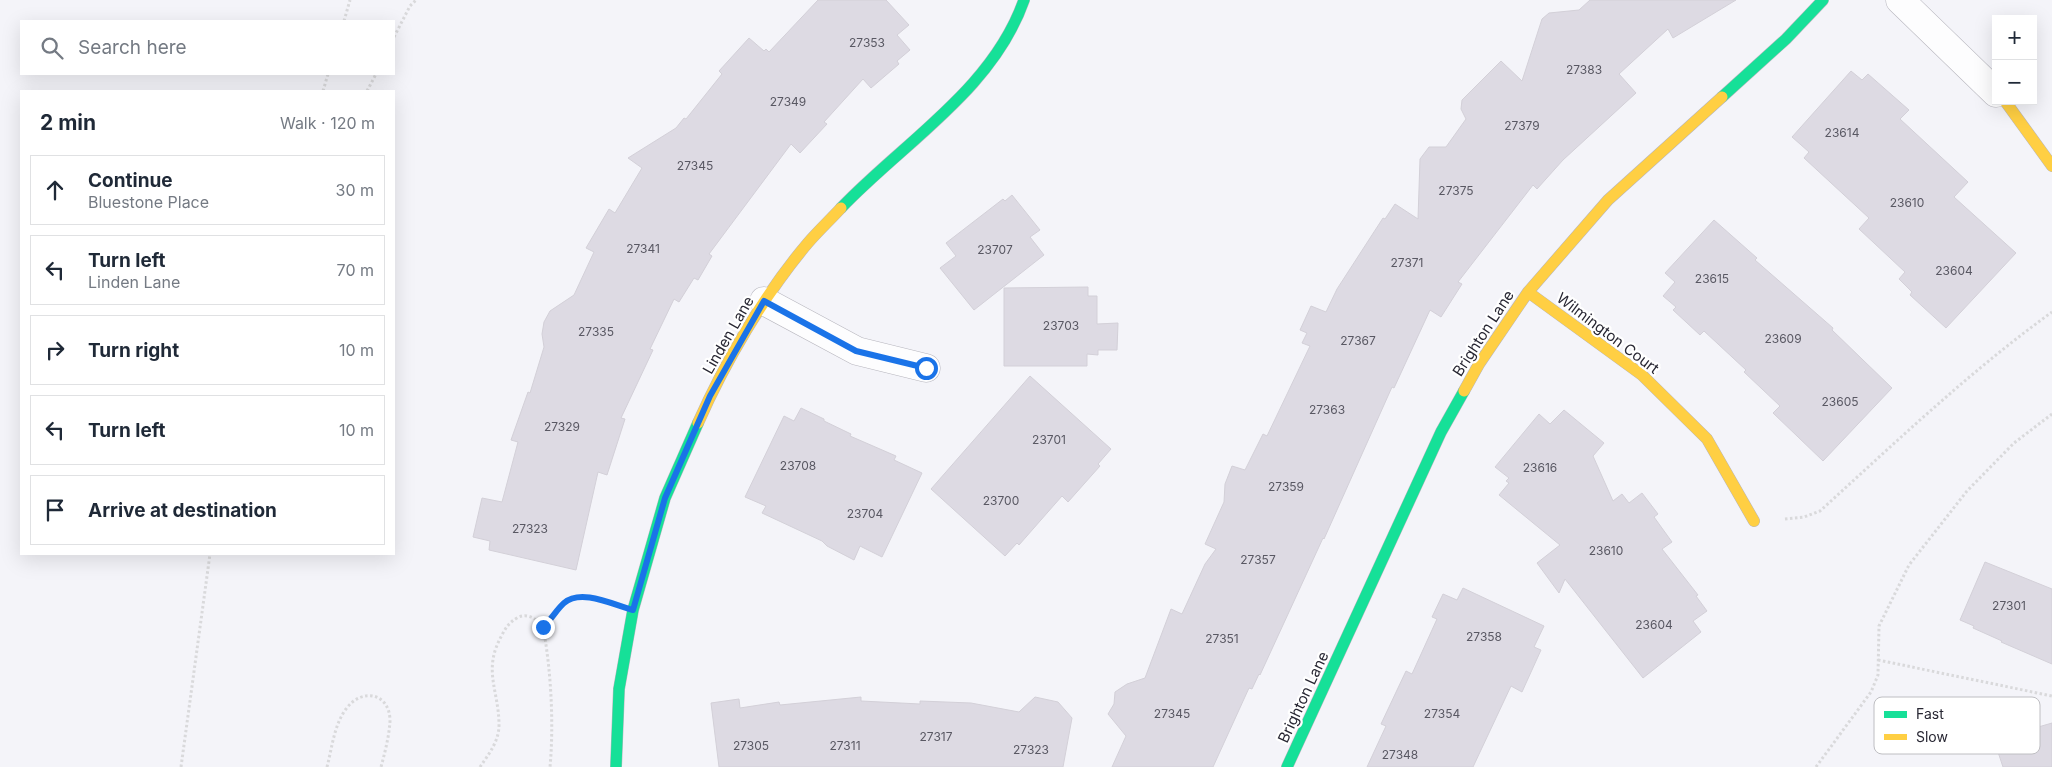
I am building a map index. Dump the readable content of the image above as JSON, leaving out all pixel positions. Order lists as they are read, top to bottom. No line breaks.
{"streets":{"street":["Brighton Lane","Wilmington Court","Linden Lane"]},"crossings":[["Brighton Lane","Wilmington Court"]],"house_numbers":["27353","27383","27349","27379","23614","27345","27375","23610","27341","23707","27371","23604","23615","23703","27335","23609","27367","23605","27363","27329","23701","23708","23616","27359","23700","23704","27323","23610","27357","27301","23604","27358","27351","27345","27354","27317","27305","27311","27323","27348"],"legend":["Fast","Slow"],"page":{"map_buttons":["+","−"],"search":"Search here","heading":["2 min","Walk · 120 m"],"list":[["Continue","Bluestone Place","30 m"],["Turn left","Linden Lane","70 m"],["Turn right","10 m"],["Turn left","10 m"],"Arrive at destination"]}}
